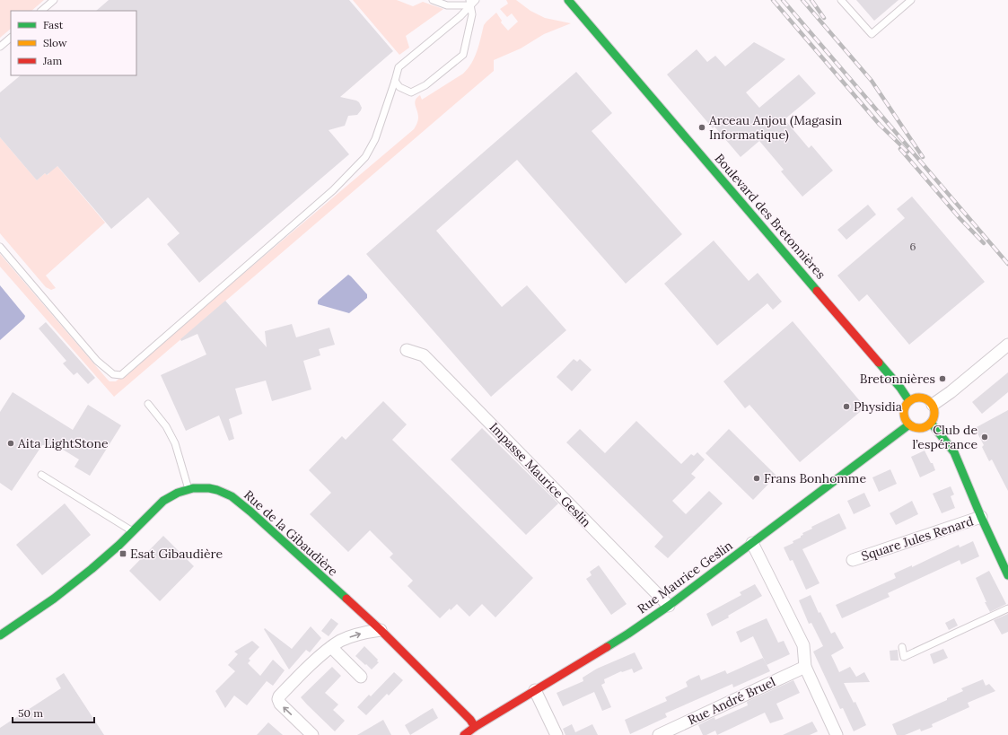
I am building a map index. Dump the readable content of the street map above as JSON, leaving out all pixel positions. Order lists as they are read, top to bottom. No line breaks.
{"streets":{"street":["Boulevard des Bretonnières","Impasse Maurice Geslin","Rue de la Gibaudière","Square Jules Renard","Rue Maurice Geslin","Rue André Bruel"]},"crossings":[["Boulevard des Bretonnières","Rue Maurice Geslin"],["Impasse Maurice Geslin","Rue Maurice Geslin"],["Rue de la Gibaudière","Rue Maurice Geslin"]],"places":{"other":["Arceau Anjou (Magasin Informatique)","Bretonnières","Physidia","Club de l’espérance","Aita LightStone","Frans Bonhomme"],"transit":["Esat Gibaudière"]},"house_numbers":["6"],"legend":["Fast","Slow","Jam"],"scale_bar":"50 m"}
